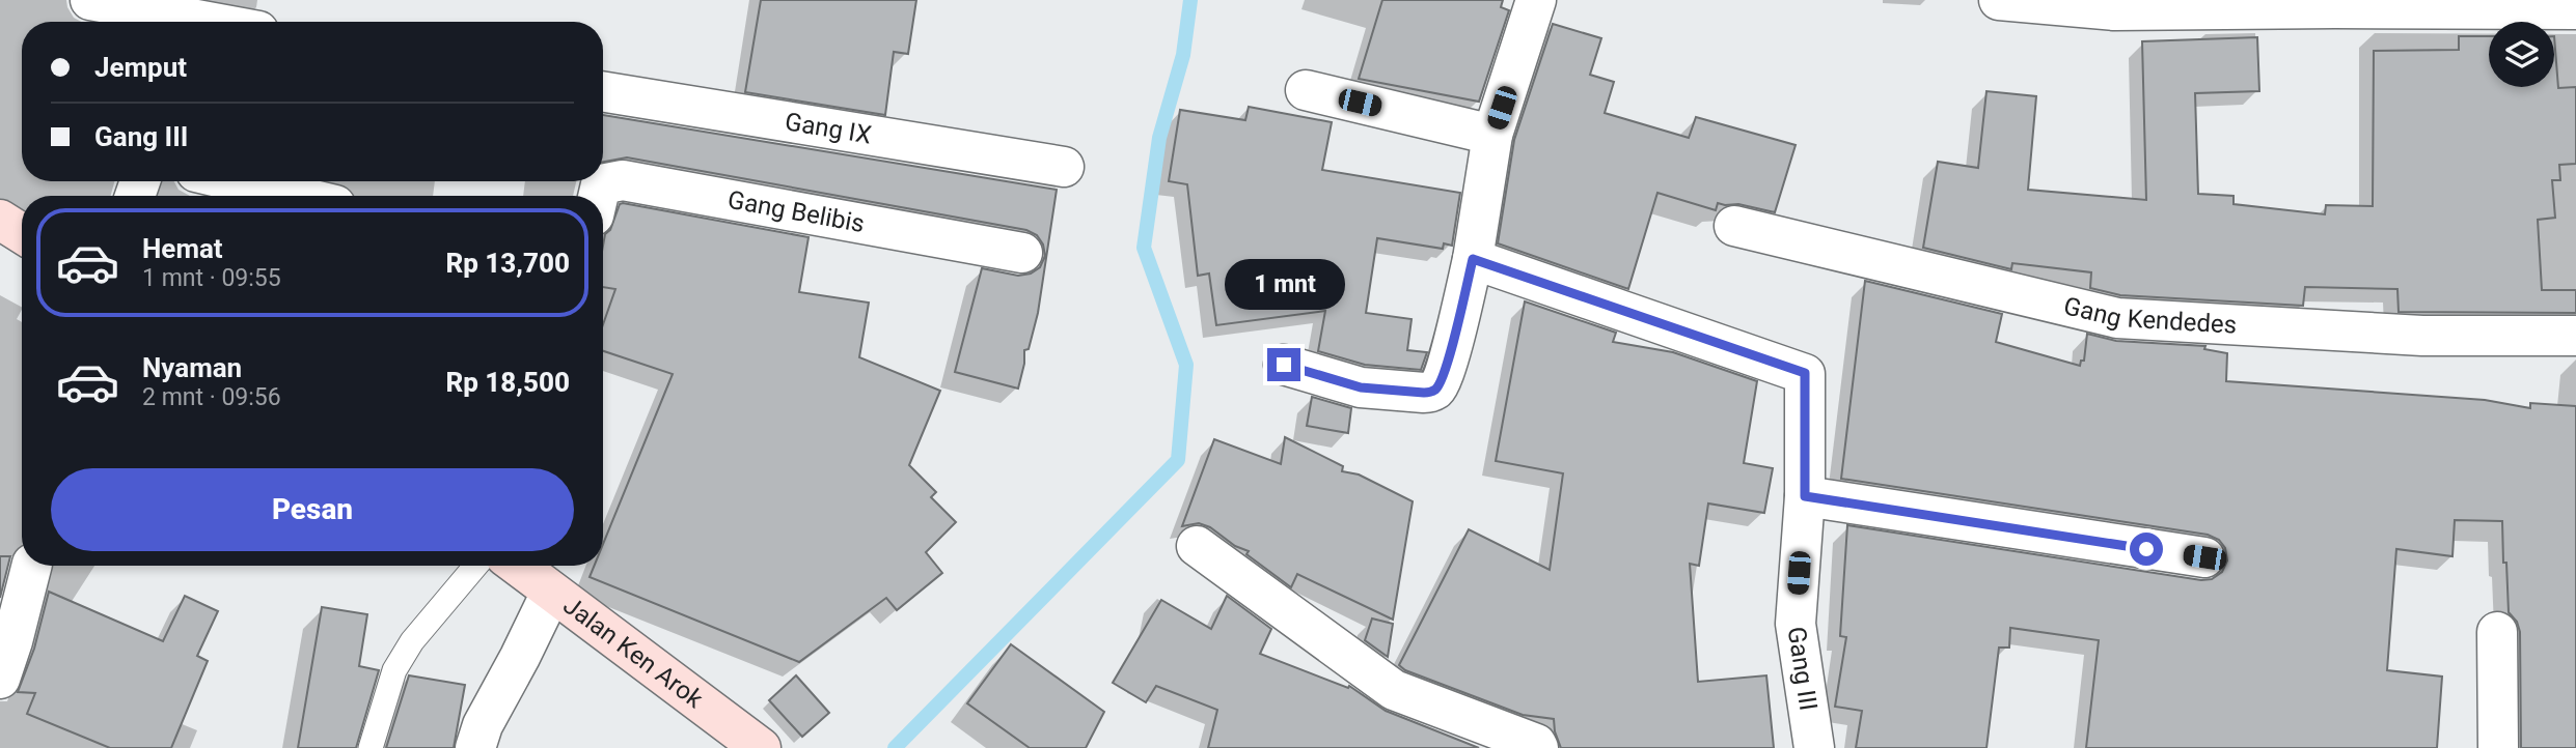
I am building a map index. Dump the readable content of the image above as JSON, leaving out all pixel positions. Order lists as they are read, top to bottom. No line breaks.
{"streets":{"street":["Gang IX","Gang Belibis","Gang Kendedes","Jalan Ken Arok","Gang III"]},"page":{"banner":["Jemput","Gang III"],"list":[{"name":"Hemat","note":"1 mnt · 09:55","value":"Rp 13,700"},{"name":"Nyaman","note":"2 mnt · 09:56","value":"Rp 18,500"}],"bubble":"1 mnt","buttons":"Pesan"}}
